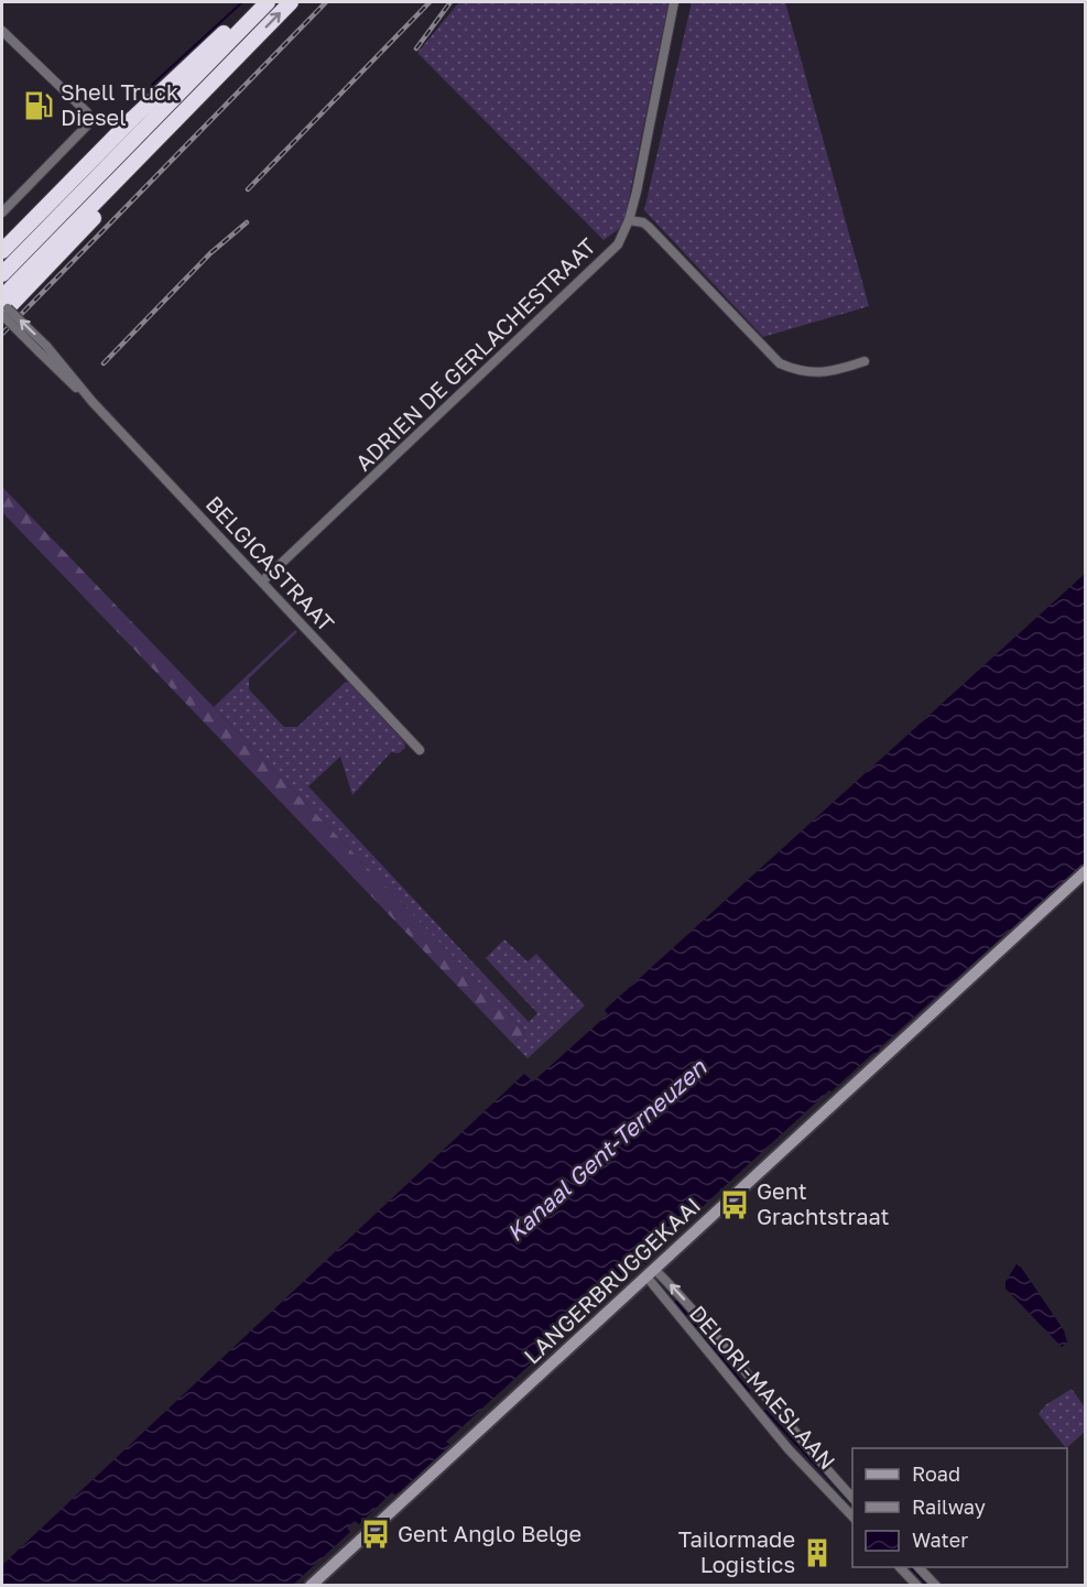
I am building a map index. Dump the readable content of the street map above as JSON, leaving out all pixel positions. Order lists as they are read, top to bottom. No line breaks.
{"streets":{"main road":["LANGERBRUGGEKAAI"],"street":["ADRIEN DE GERLACHESTRAAT","BELGICASTRAAT","DELORI-MAESLAAN"]},"crossings":[["ADRIEN DE GERLACHESTRAAT","BELGICASTRAAT"],["LANGERBRUGGEKAAI","DELORI-MAESLAAN"]],"water":["Kanaal Gent-Terneuzen"],"places":{"fuel station":["Shell Truck Diesel"],"bus stop":["Gent Grachtstraat","Gent Anglo Belge"],"building":["Tailormade Logistics"]},"legend":["Road","Railway","Water"]}
